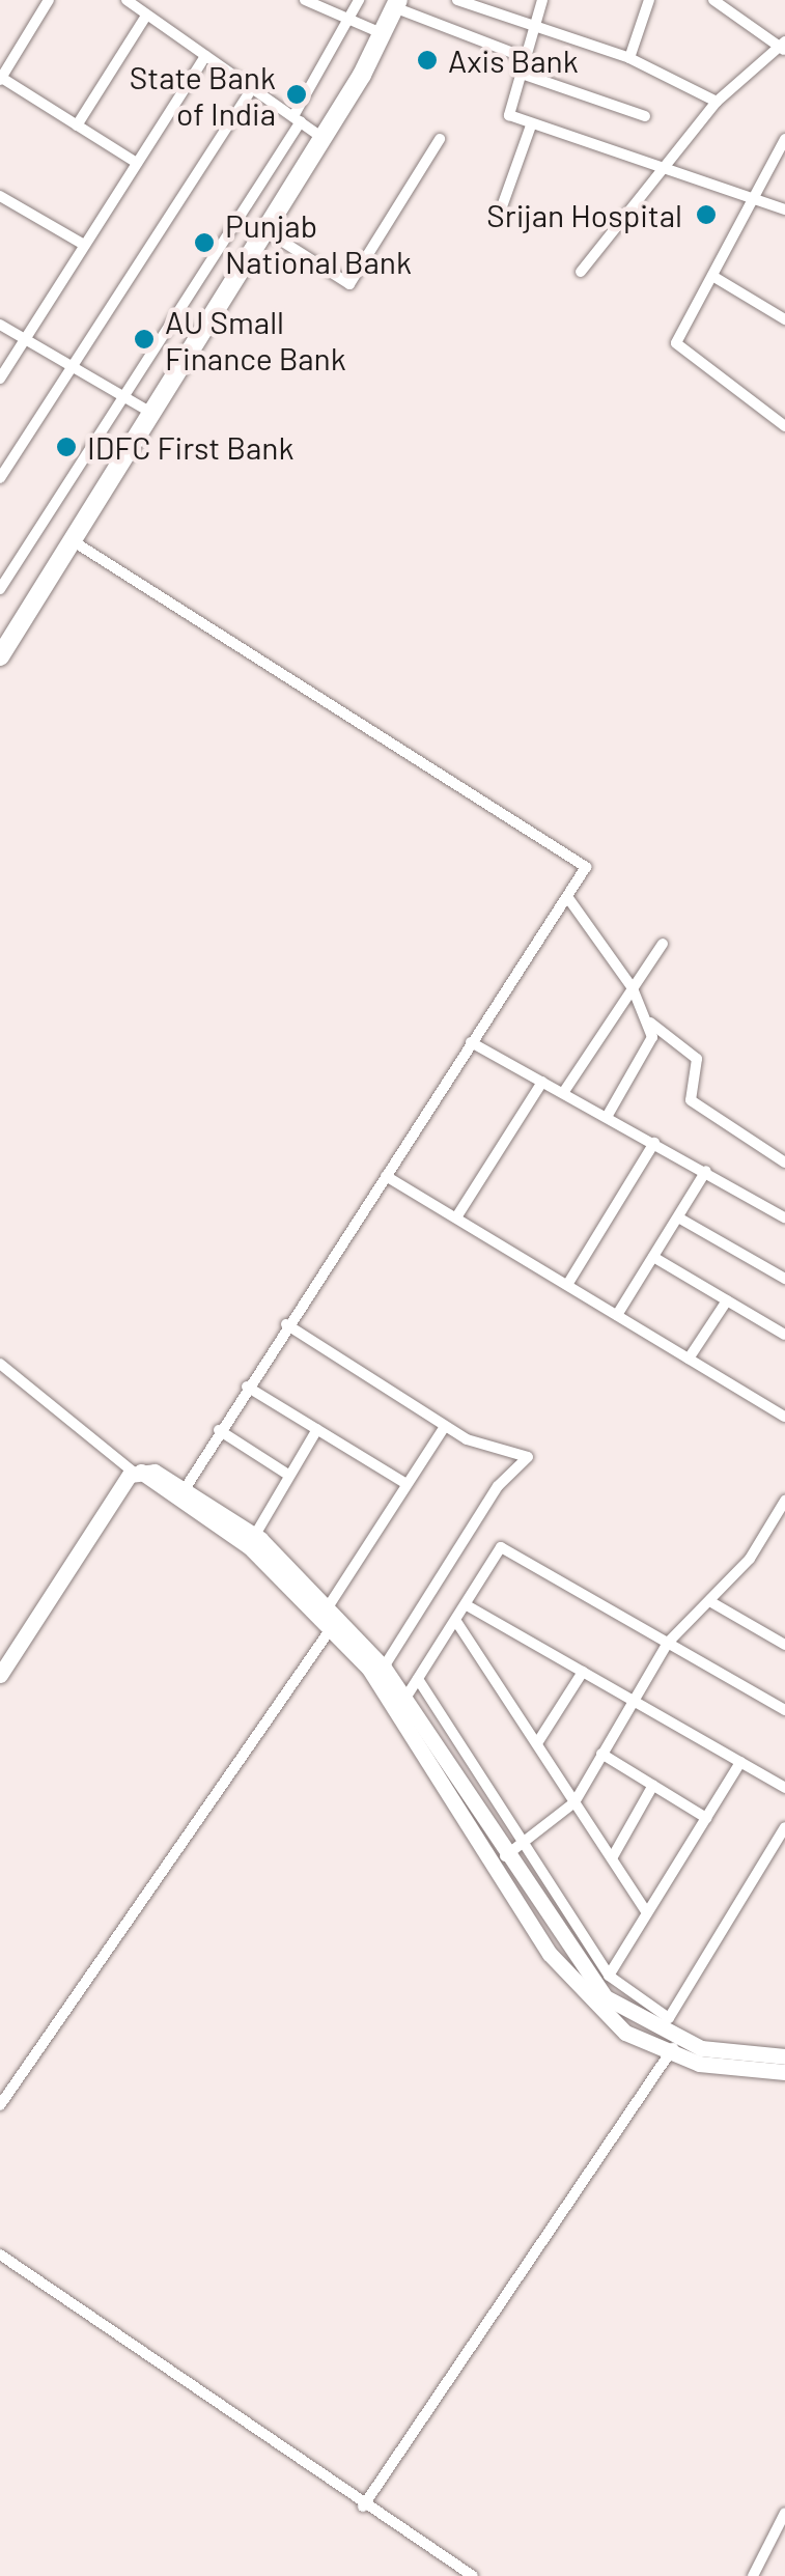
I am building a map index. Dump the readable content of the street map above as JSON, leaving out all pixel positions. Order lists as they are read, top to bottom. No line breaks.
{"places":["Axis Bank","State Bank of India","Srijan Hospital","Punjab National Bank","AU Small Finance Bank","IDFC First Bank"]}
